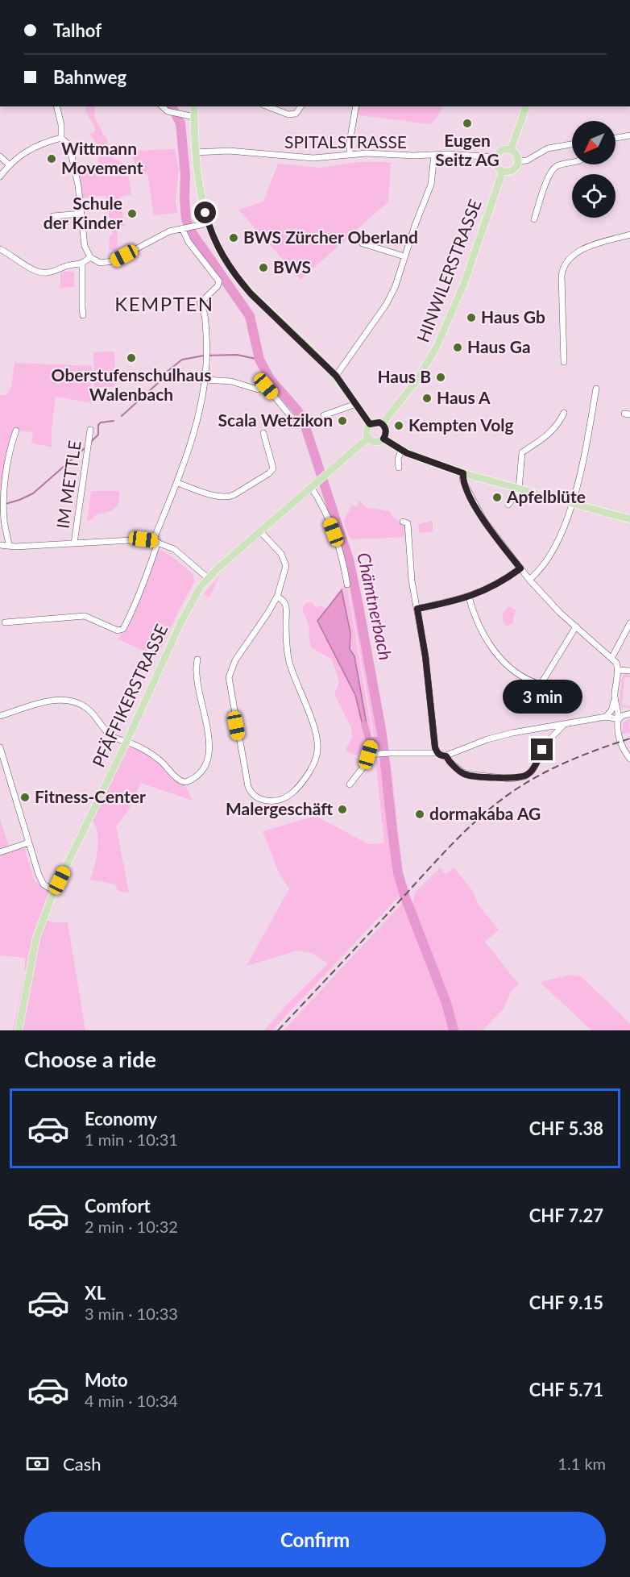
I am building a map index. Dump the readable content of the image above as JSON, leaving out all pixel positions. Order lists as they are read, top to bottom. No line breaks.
{"streets":{"main road":["HINWILERSTRASSE","PFÄFFIKERSTRASSE"],"street":["SPITALSTRASSE","IM METTLE"]},"crossings":[["SPITALSTRASSE","HINWILERSTRASSE"],["HINWILERSTRASSE","PFÄFFIKERSTRASSE"]],"districts":["KEMPTEN"],"water":["Chämtnerbach"],"places":["Eugen Seitz AG","Wittmann Movement","Schule der Kinder","BWS Zürcher Oberland","BWS","Haus Gb","Haus Ga","Oberstufenschulhaus Walenbach","Haus B","Haus A","Scala Wetzikon","Kempten Volg","Apfelblüte","Fitness-Center","Malergeschäft","dormakaba AG"],"north":"bottom left","page":{"banner":["Talhof","Bahnweg"],"bubble":"3 min","heading":"Choose a ride","list":[{"name":"Economy","note":"1 min · 10:31","value":"CHF 5.38"},{"name":"Comfort","note":"2 min · 10:32","value":"CHF 7.27"},{"name":"XL","note":"3 min · 10:33","value":"CHF 9.15"},{"name":"Moto","note":"4 min · 10:34","value":"CHF 5.71"}],"pay":["Cash","1.1 km"],"buttons":"Confirm"}}
